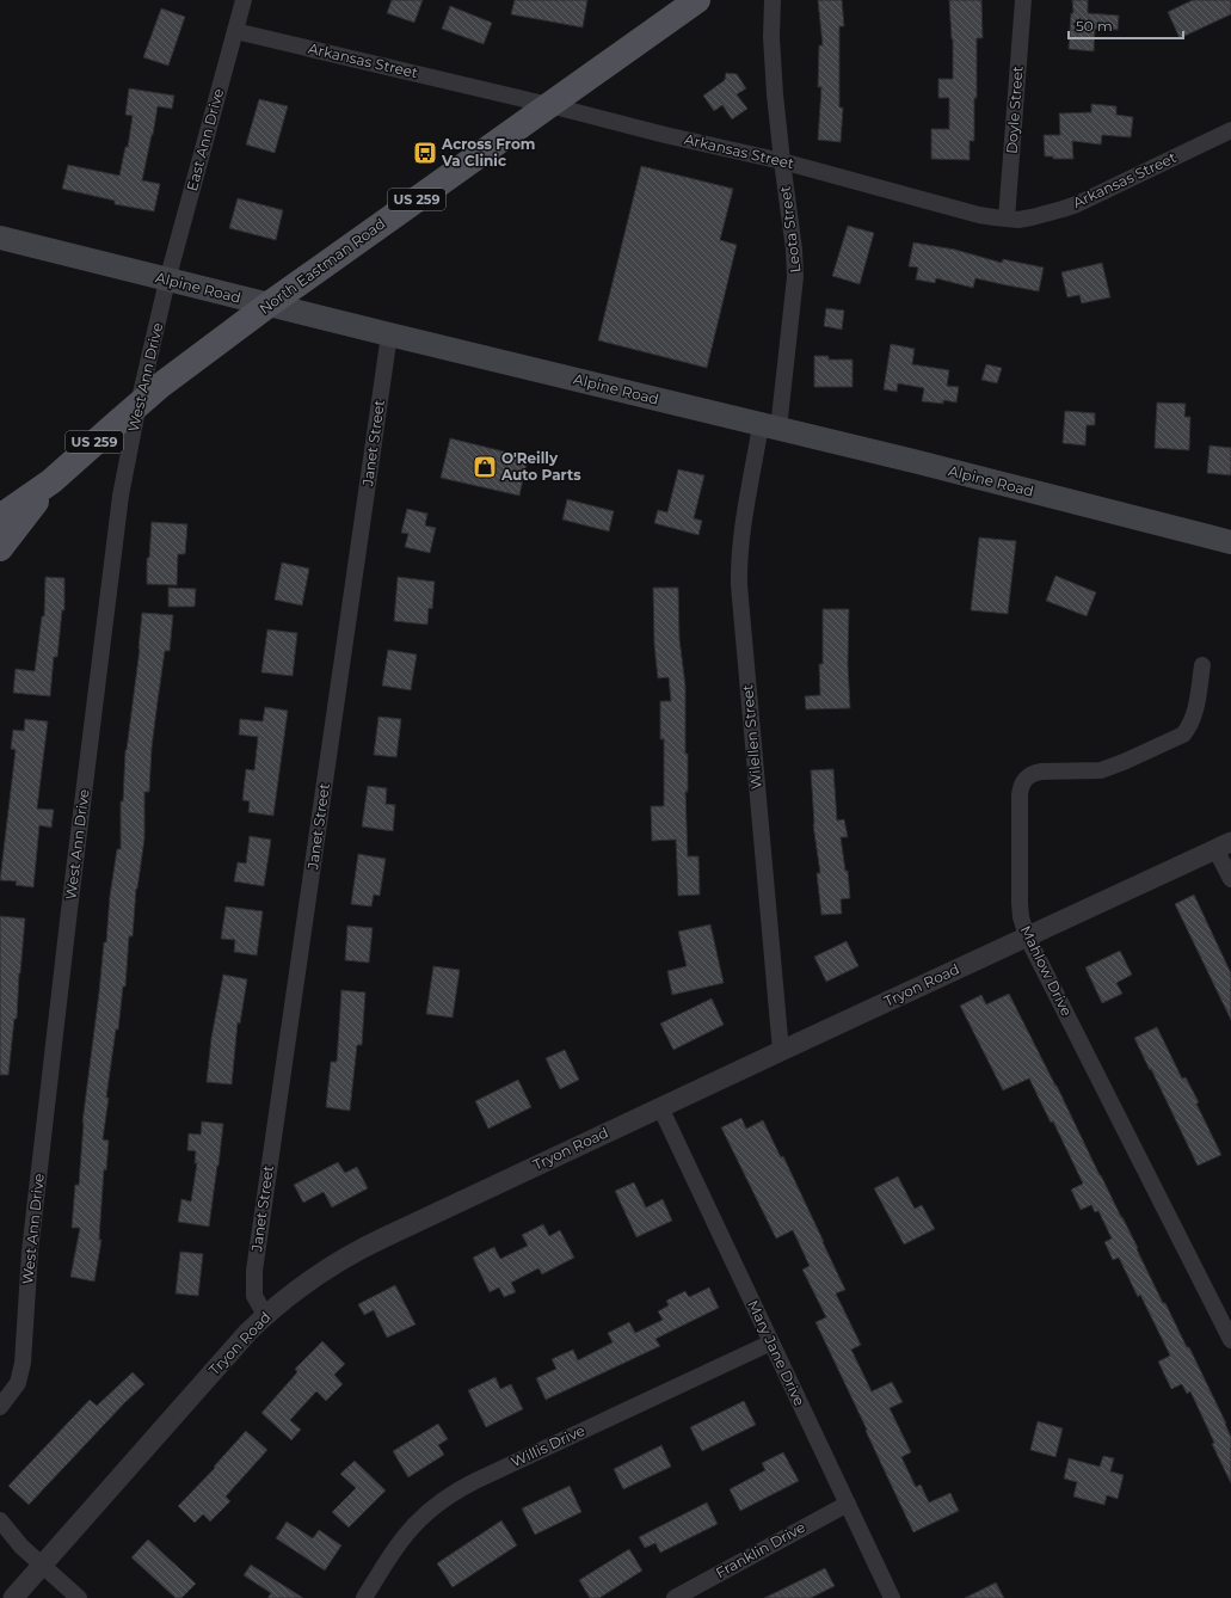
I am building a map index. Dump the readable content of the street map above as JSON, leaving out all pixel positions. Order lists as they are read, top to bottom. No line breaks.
{"streets":{"main road":["US 259","North Eastman Road","Alpine Road"],"street":["Arkansas Street","Doyle Street","East Ann Drive","Leota Street","West Ann Drive","Janet Street","Wilellen Street","Mahlow Drive","Tryon Road","Mary Jane Drive","Willis Drive","Franklin Drive"]},"crossings":[["Arkansas Street","Doyle Street"],["Arkansas Street","East Ann Drive"],["Arkansas Street","Leota Street"],["Arkansas Street","North Eastman Road"],["East Ann Drive","Alpine Road"],["East Ann Drive","West Ann Drive"],["Leota Street","Alpine Road"],["Leota Street","Wilellen Street"],["North Eastman Road","Alpine Road"],["North Eastman Road","West Ann Drive"],["Alpine Road","West Ann Drive"],["Alpine Road","Janet Street"],["Alpine Road","Wilellen Street"],["Janet Street","Tryon Road"],["Wilellen Street","Tryon Road"],["Mahlow Drive","Tryon Road"],["Tryon Road","Mary Jane Drive"],["Mary Jane Drive","Willis Drive"],["Mary Jane Drive","Franklin Drive"]],"places":{"bus stop":["Across From Va Clinic"],"shop":["O'Reilly Auto Parts"]},"scale_bar":"50 m"}
